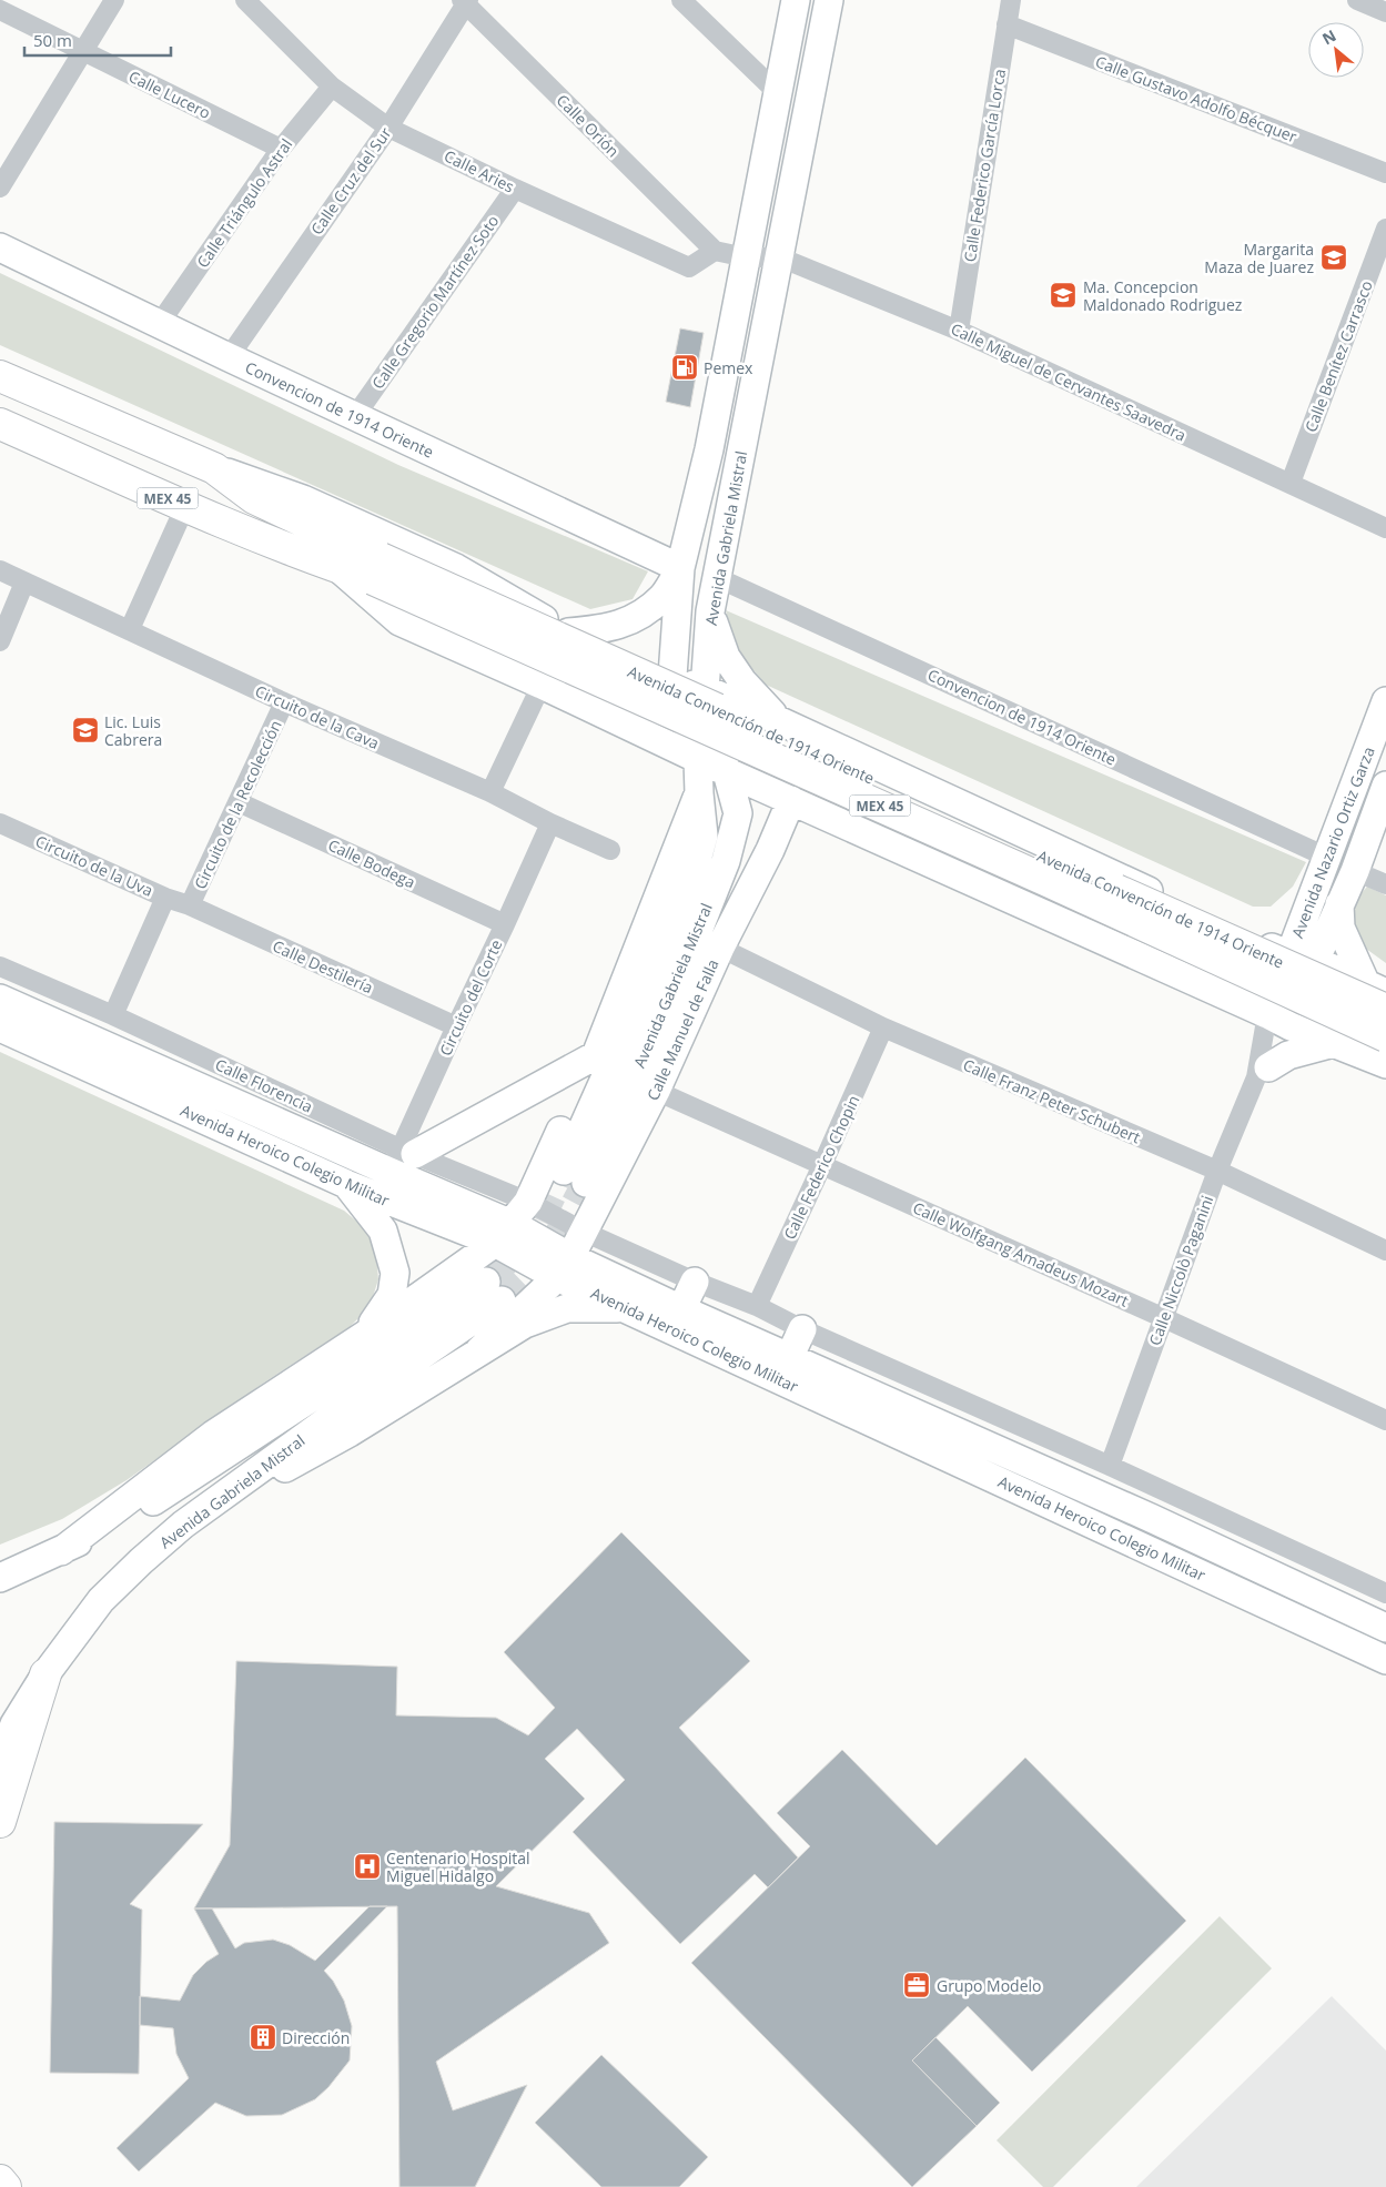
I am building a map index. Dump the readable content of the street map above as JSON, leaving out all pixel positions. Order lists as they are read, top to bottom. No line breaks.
{"streets":{"main road":["MEX 45","Avenida Convención de 1914 Oriente"],"street":["Calle Lucero","Calle Gustavo Adolfo Bécquer","Calle Orión","Calle Federico García Lorca","Calle Aries","Calle Cruz del Sur","Calle Triángulo Astral","Calle Gregorio Martínez Soto","Calle Benítez Carrasco","Calle Miguel de Cervantes Saavedra","Convencion de 1914 Oriente","Avenida Gabriela Mistral","Circuito de la Cava","Circuito de la Recolección","Avenida Nazario Ortiz Garza","Calle Bodega","Circuito de la Uva","Calle Destilería","Circuito del Corte","Calle Manuel de Falla","Calle Florencia","Calle Franz Peter Schubert","Avenida Heroico Colegio Militar","Calle Federico Chopin","Calle Wolfgang Amadeus Mozart","Calle Niccolò Paganini"]},"crossings":[["Calle Lucero","Calle Triángulo Astral"],["Calle Gustavo Adolfo Bécquer","Calle Federico García Lorca"],["Calle Orión","Calle Aries"],["Calle Orión","Calle Cruz del Sur"],["Calle Federico García Lorca","Calle Miguel de Cervantes Saavedra"],["Calle Aries","Calle Cruz del Sur"],["Calle Aries","Calle Triángulo Astral"],["Calle Aries","Calle Gregorio Martínez Soto"],["Calle Cruz del Sur","Convencion de 1914 Oriente"],["Calle Triángulo Astral","Convencion de 1914 Oriente"],["Calle Gregorio Martínez Soto","Convencion de 1914 Oriente"],["Calle Benítez Carrasco","Calle Miguel de Cervantes Saavedra"],["Calle Miguel de Cervantes Saavedra","Avenida Gabriela Mistral"],["Convencion de 1914 Oriente","Avenida Gabriela Mistral"],["Convencion de 1914 Oriente","Avenida Nazario Ortiz Garza"],["Avenida Gabriela Mistral","Avenida Convención de 1914 Oriente"],["Avenida Gabriela Mistral","Avenida Heroico Colegio Militar"],["Circuito de la Cava","Circuito de la Recolección"],["Circuito de la Cava","Circuito del Corte"],["Avenida Convención de 1914 Oriente","Avenida Nazario Ortiz Garza"],["Avenida Convención de 1914 Oriente","Calle Manuel de Falla"],["Avenida Convención de 1914 Oriente","Calle Niccolò Paganini"],["Circuito de la Recolección","Calle Bodega"],["Circuito de la Recolección","Circuito de la Uva"],["Circuito de la Recolección","Calle Destilería"],["Avenida Nazario Ortiz Garza","Calle Niccolò Paganini"],["Calle Bodega","Circuito del Corte"],["Circuito de la Uva","Calle Destilería"],["Calle Destilería","Circuito del Corte"],["Circuito del Corte","Calle Florencia"],["Circuito del Corte","Avenida Heroico Colegio Militar"],["Calle Manuel de Falla","Calle Florencia"],["Calle Manuel de Falla","Calle Franz Peter Schubert"],["Calle Manuel de Falla","Avenida Heroico Colegio Militar"],["Calle Manuel de Falla","Calle Wolfgang Amadeus Mozart"],["Calle Florencia","Avenida Heroico Colegio Militar"],["Calle Franz Peter Schubert","Calle Federico Chopin"],["Calle Franz Peter Schubert","Calle Niccolò Paganini"],["Calle Federico Chopin","Calle Wolfgang Amadeus Mozart"],["Calle Wolfgang Amadeus Mozart","Calle Niccolò Paganini"]],"places":{"school or university":["Margarita Maza de Juarez","Ma. Concepcion Maldonado Rodriguez","Lic. Luis Cabrera"],"fuel station":["Pemex"],"hospital":["Centenario Hospital Miguel Hidalgo"],"office":["Grupo Modelo"],"building":["Dirección"]},"scale_bar":"50 m","north":"top left"}
